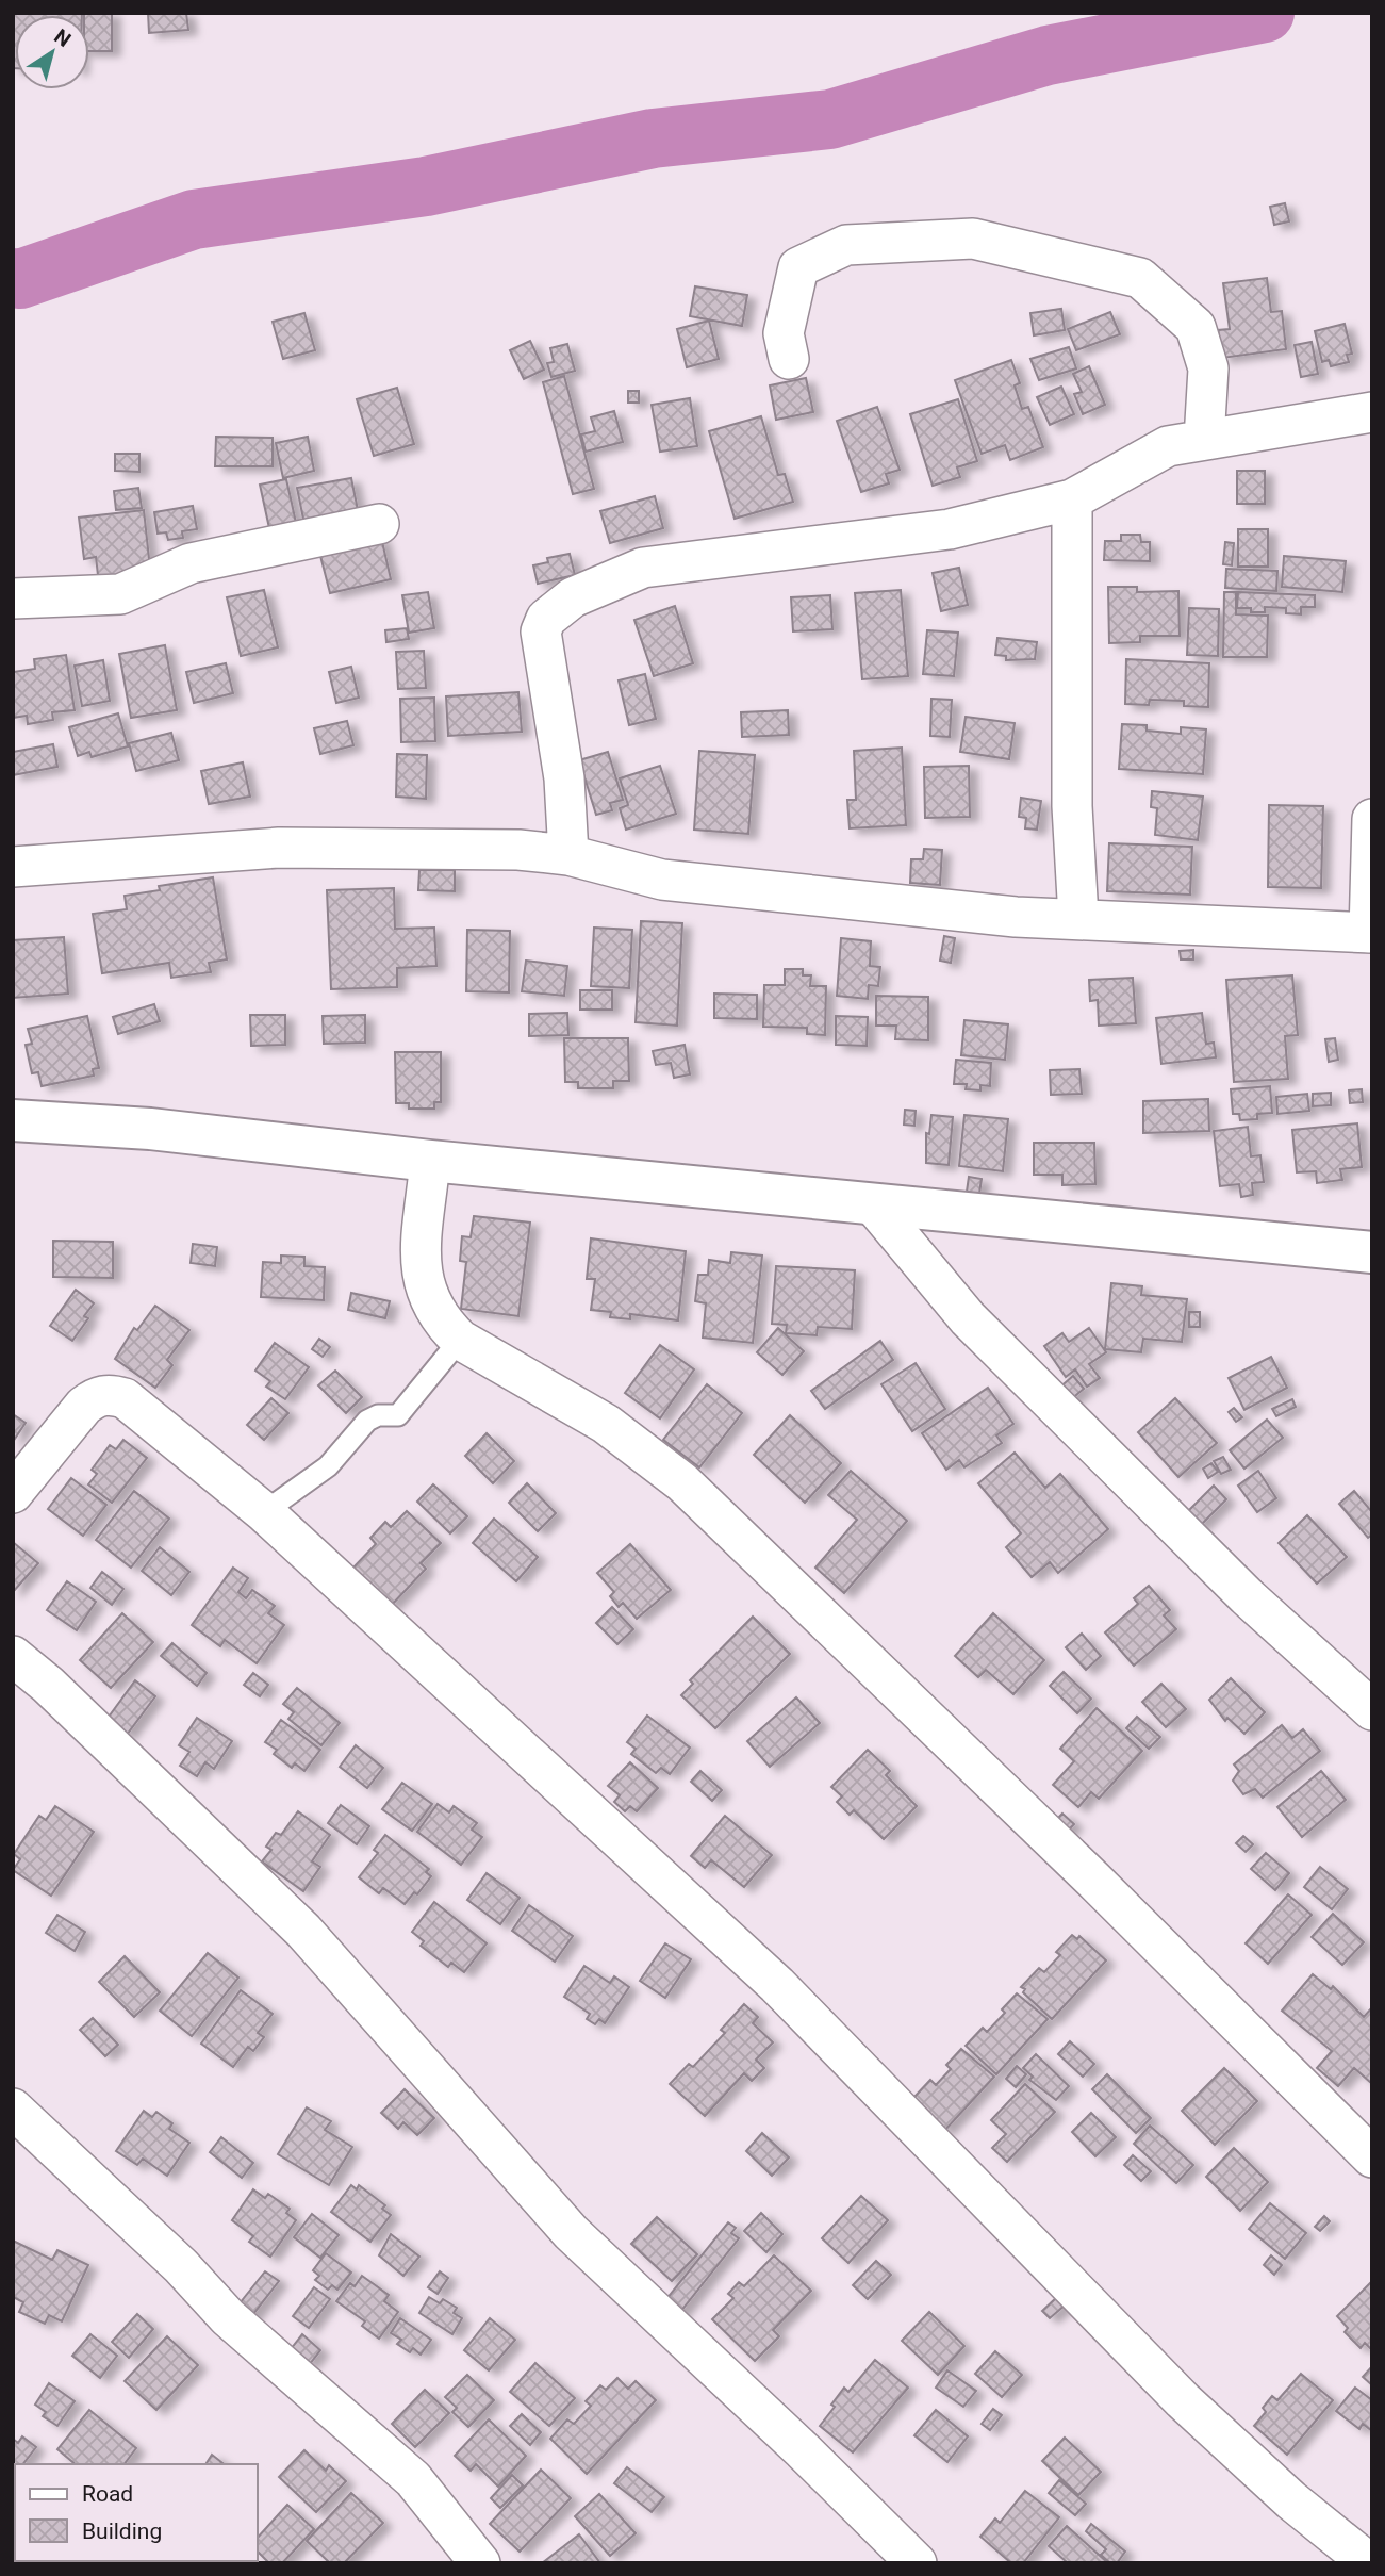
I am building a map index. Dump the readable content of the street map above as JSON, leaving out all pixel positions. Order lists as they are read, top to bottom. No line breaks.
{"legend":["Road","Building"],"north":"top right"}
